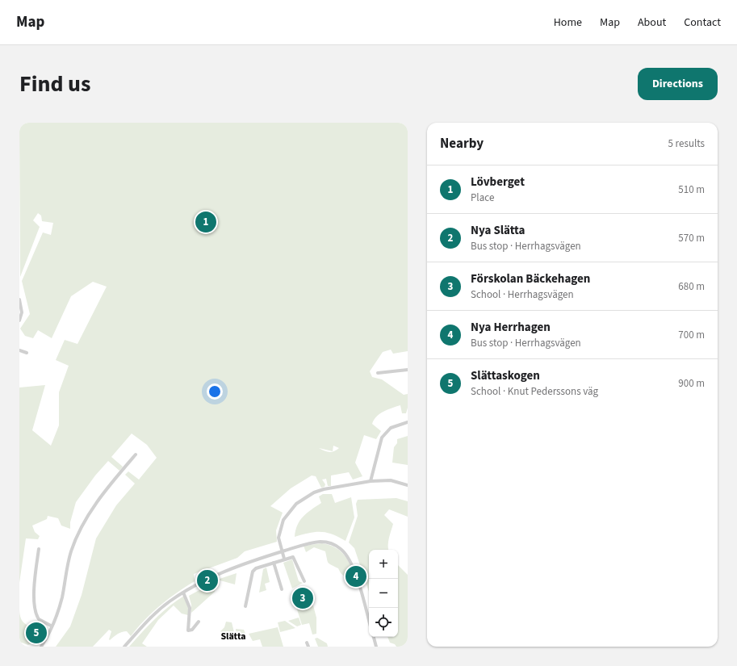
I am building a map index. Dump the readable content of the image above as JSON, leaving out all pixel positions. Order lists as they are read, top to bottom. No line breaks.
{"districts":["Slätta"],"page":{"header":"Map","nav":["Home","Map","About","Contact"],"title":"Find us","buttons":"Directions","heading":["Nearby","5 results"],"list":[{"mark":"1","name":"Lövberget","note":"Place","value":"510 m"},{"mark":"2","name":"Nya Slätta","note":"Bus stop · Herrhagsvägen","value":"570 m"},{"mark":"3","name":"Förskolan Bäckehagen","note":"School · Herrhagsvägen","value":"680 m"},{"mark":"4","name":"Nya Herrhagen","note":"Bus stop · Herrhagsvägen","value":"700 m"},{"mark":"5","name":"Slättaskogen","note":"School · Knut Pederssons väg","value":"900 m"}],"pins":["1","4","2","3","5"],"map_buttons":["+","−"]}}
